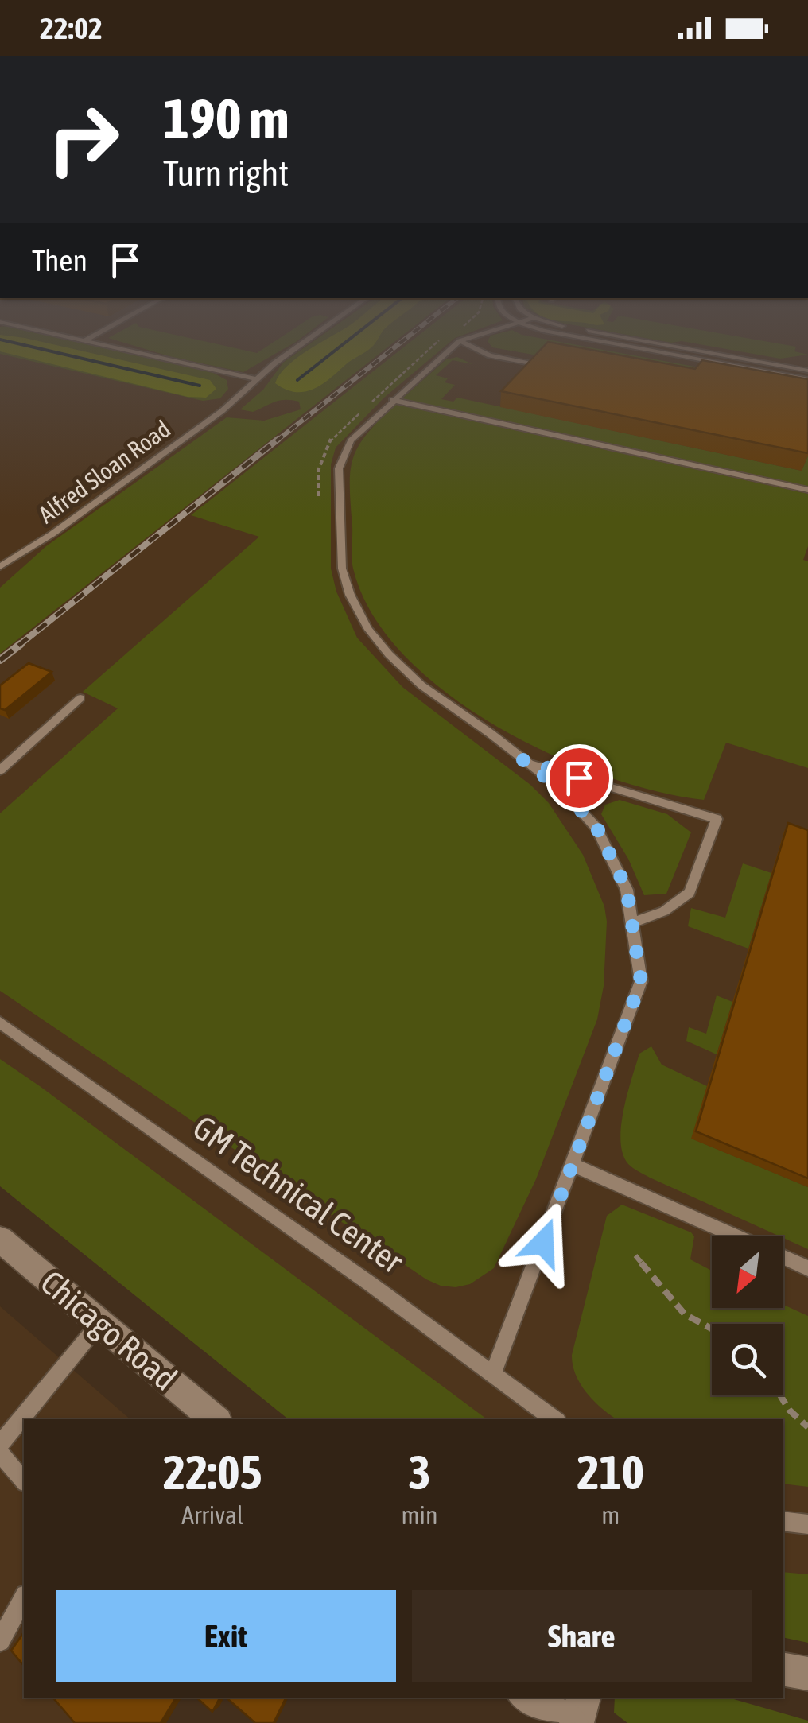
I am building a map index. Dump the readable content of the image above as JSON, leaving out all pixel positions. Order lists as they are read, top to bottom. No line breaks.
{"streets":{"main road":["Chicago Road"],"lane":["Alfred Sloan Road","GM Technical Center"]},"north":"bottom left","page":{"status":"22:02","turn":["190 m","Turn right"],"then":"Then","eta":["22:05","Arrival","3","min","210","m"],"buttons":["Exit","Share"]}}
